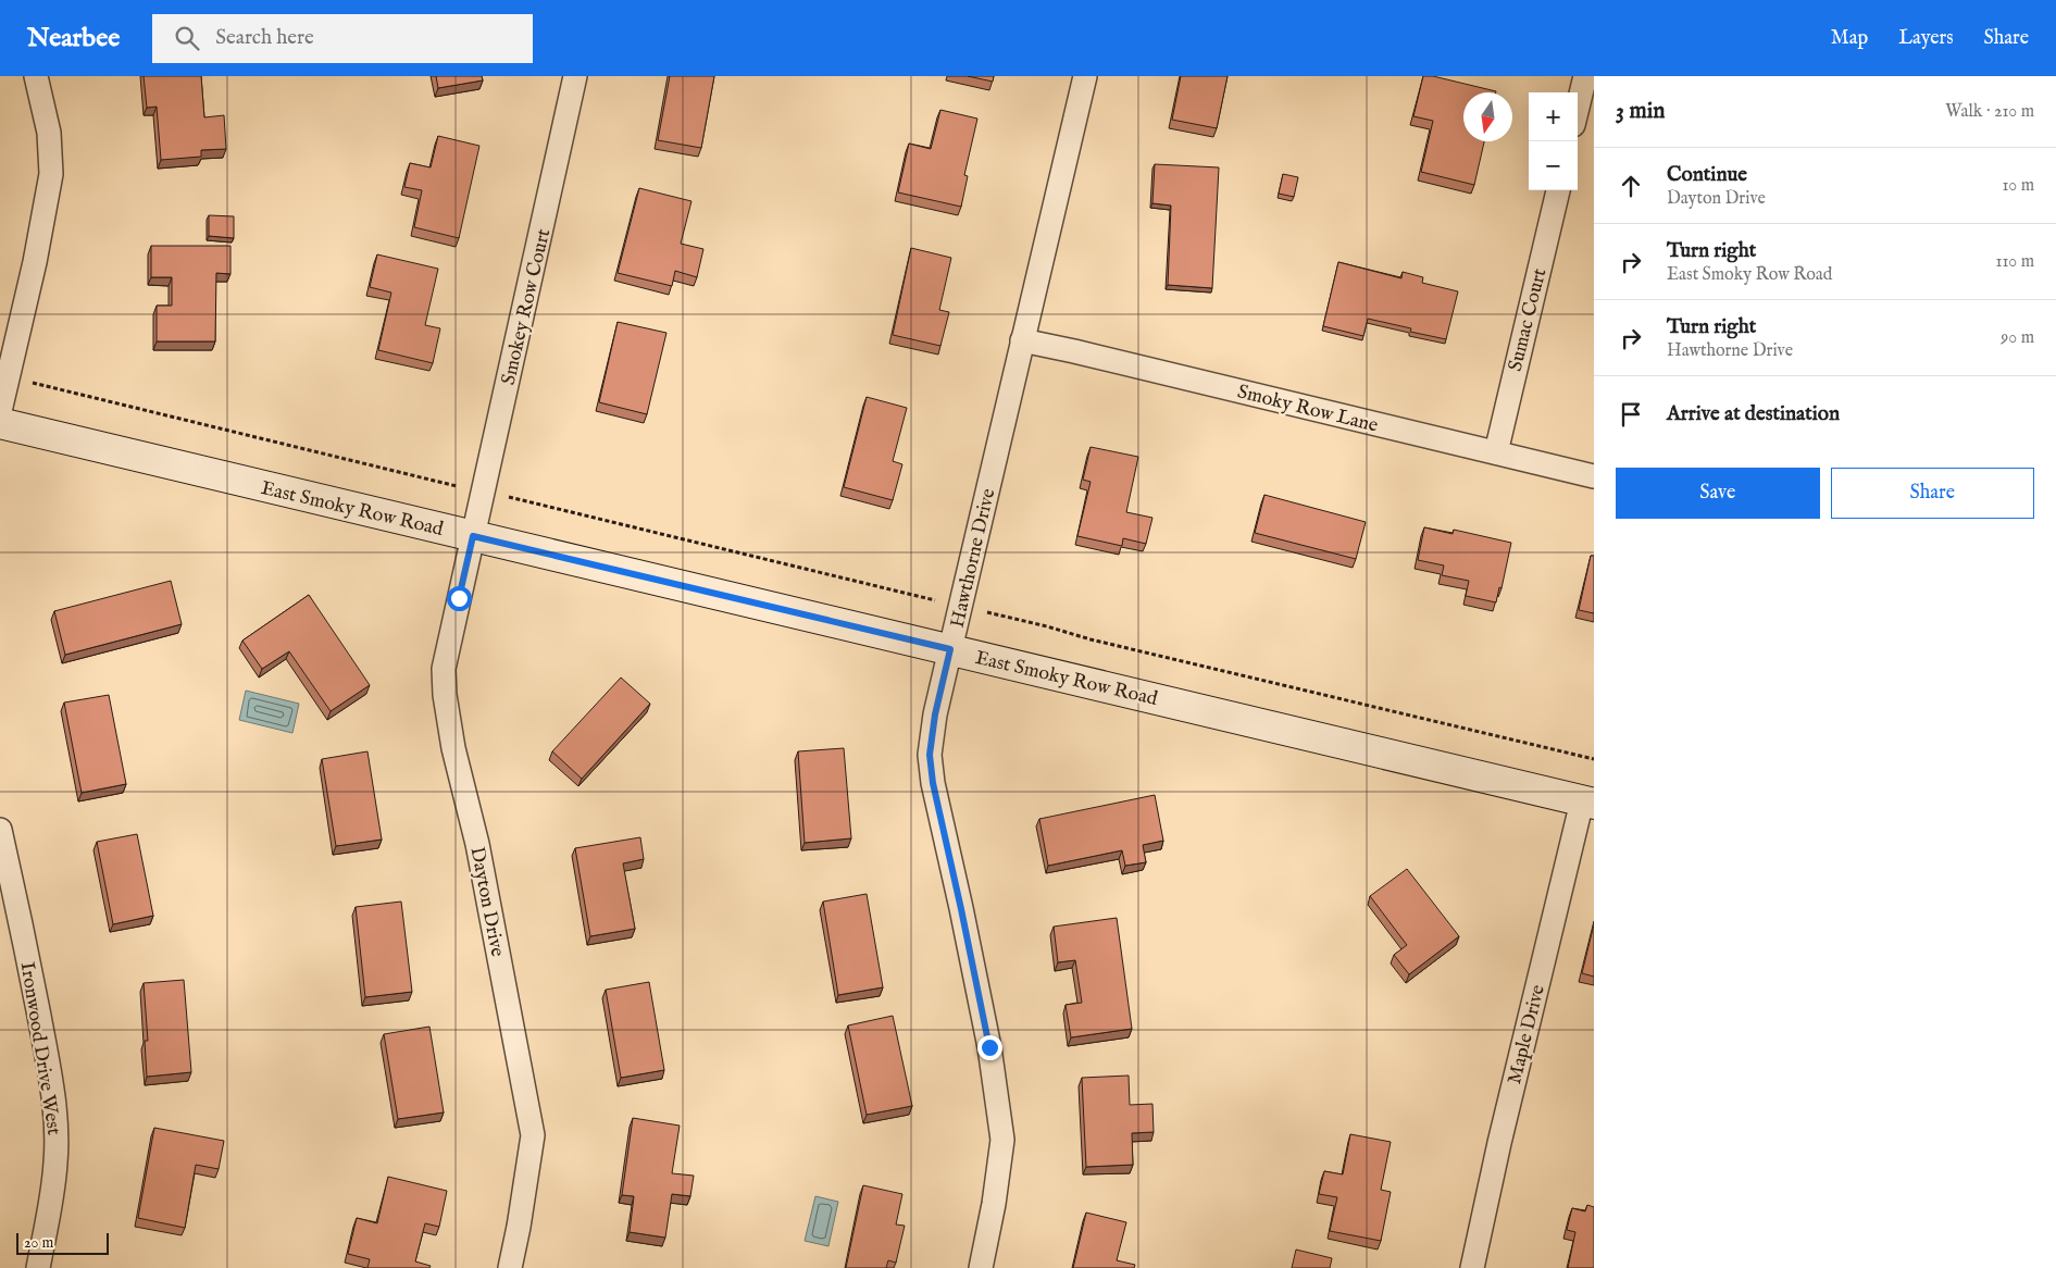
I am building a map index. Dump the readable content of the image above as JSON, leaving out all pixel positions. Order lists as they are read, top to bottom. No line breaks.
{"streets":{"street":["Smokey Row Court","Sumac Court","Smoky Row Lane","East Smoky Row Road","Hawthorne Drive","Dayton Drive","Maple Drive","Ironwood Drive West"]},"crossings":[["Smokey Row Court","East Smoky Row Road"],["Smokey Row Court","Dayton Drive"],["Sumac Court","Smoky Row Lane"],["Smoky Row Lane","Hawthorne Drive"],["East Smoky Row Road","Hawthorne Drive"],["East Smoky Row Road","Dayton Drive"],["East Smoky Row Road","Maple Drive"]],"scale_bar":"20 m","north":"bottom","page":{"header":"Nearbee","search":"Search here","nav":["Map","Layers","Share"],"heading":["3 min","Walk · 210 m"],"map_buttons":["+","−"],"list":[["Continue","Dayton Drive","10 m"],["Turn right","East Smoky Row Road","110 m"],["Turn right","Hawthorne Drive","90 m"],"Arrive at destination"],"buttons":["Save","Share"],"scale":"20 m"}}
